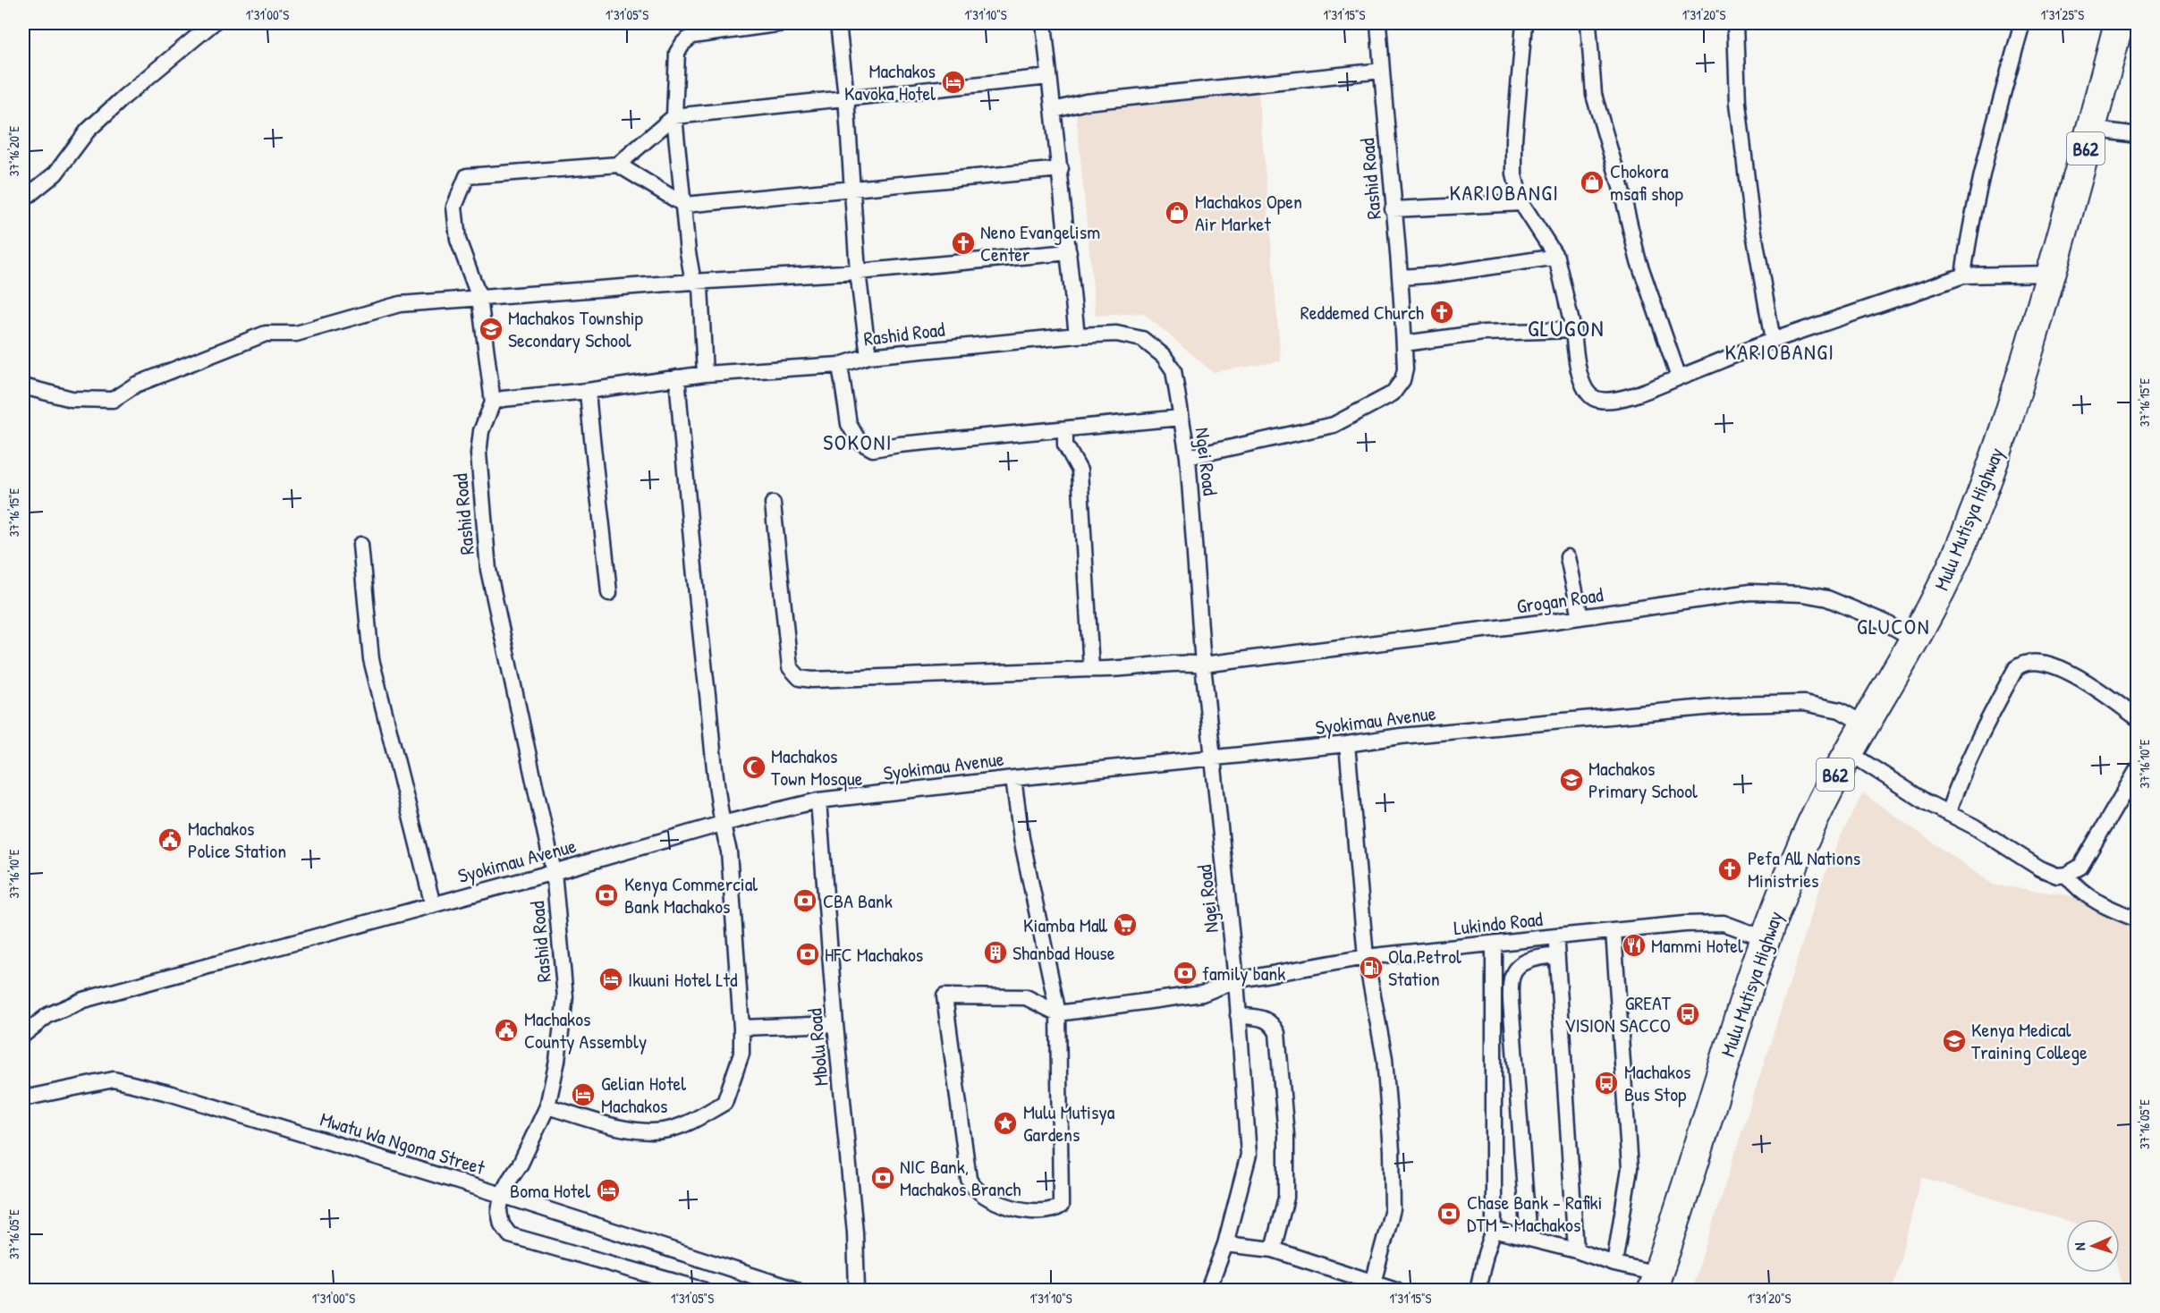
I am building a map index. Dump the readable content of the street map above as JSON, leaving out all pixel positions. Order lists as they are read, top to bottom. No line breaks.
{"streets":{"highway":["B62","Mulu Mutisya Highway"],"street":["Rashid Road","Ngei Road","Grogan Road","Syokimau Avenue","Lukindo Road","Mbolu Road","Mwatu Wa Ngoma Street"]},"crossings":[["B62","Mulu Mutisya Highway"],["Rashid Road","Ngei Road"],["Rashid Road","Syokimau Avenue"],["Rashid Road","Mwatu Wa Ngoma Street"],["Ngei Road","Grogan Road"],["Ngei Road","Syokimau Avenue"],["Ngei Road","Lukindo Road"],["Mulu Mutisya Highway","Grogan Road"],["Mulu Mutisya Highway","Syokimau Avenue"],["Mulu Mutisya Highway","Lukindo Road"],["Syokimau Avenue","Mbolu Road"]],"districts":["KARIOBANGI","GLUGON","KARIOBANGI","SOKONI","GLUCON"],"places":{"hotel":["Machakos Kavoka Hotel","Ikuuni Hotel Ltd","Gelian Hotel Machakos","Boma Hotel"],"shop":["Chokora msafi shop","Machakos Open Air Market"],"church":["Neno Evangelism Center","Reddemed Church","Pefa All Nations Ministries"],"school or university":["Machakos Township Secondary School","Machakos Primary School","Kenya Medical Training College"],"mosque":["Machakos Town Mosque"],"public building":["Machakos Police Station","Machakos County Assembly"],"bank":["Kenya Commercial Bank Machakos","CBA Bank","HFC Machakos","family bank","NIC Bank, Machakos Branch","Chase Bank - Rafiki DTM - Machakos"],"supermarket":["Kiamba Mall"],"restaurant":["Mammi Hotel"],"building":["Shanbad House"],"fuel station":["Ola Petrol Station"],"bus stop":["GREAT VISION SACCO","Machakos Bus Stop"],"place":["Mulu Mutisya Gardens"]},"north":"left","coordinates":["1°31'00\"S","1°31'05\"S","1°31'10\"S","1°31'15\"S","1°31'20\"S","1°31'25\"S","37°16'20\"E","37°16'15\"E","37°16'10\"E","37°16'05\"E"]}
